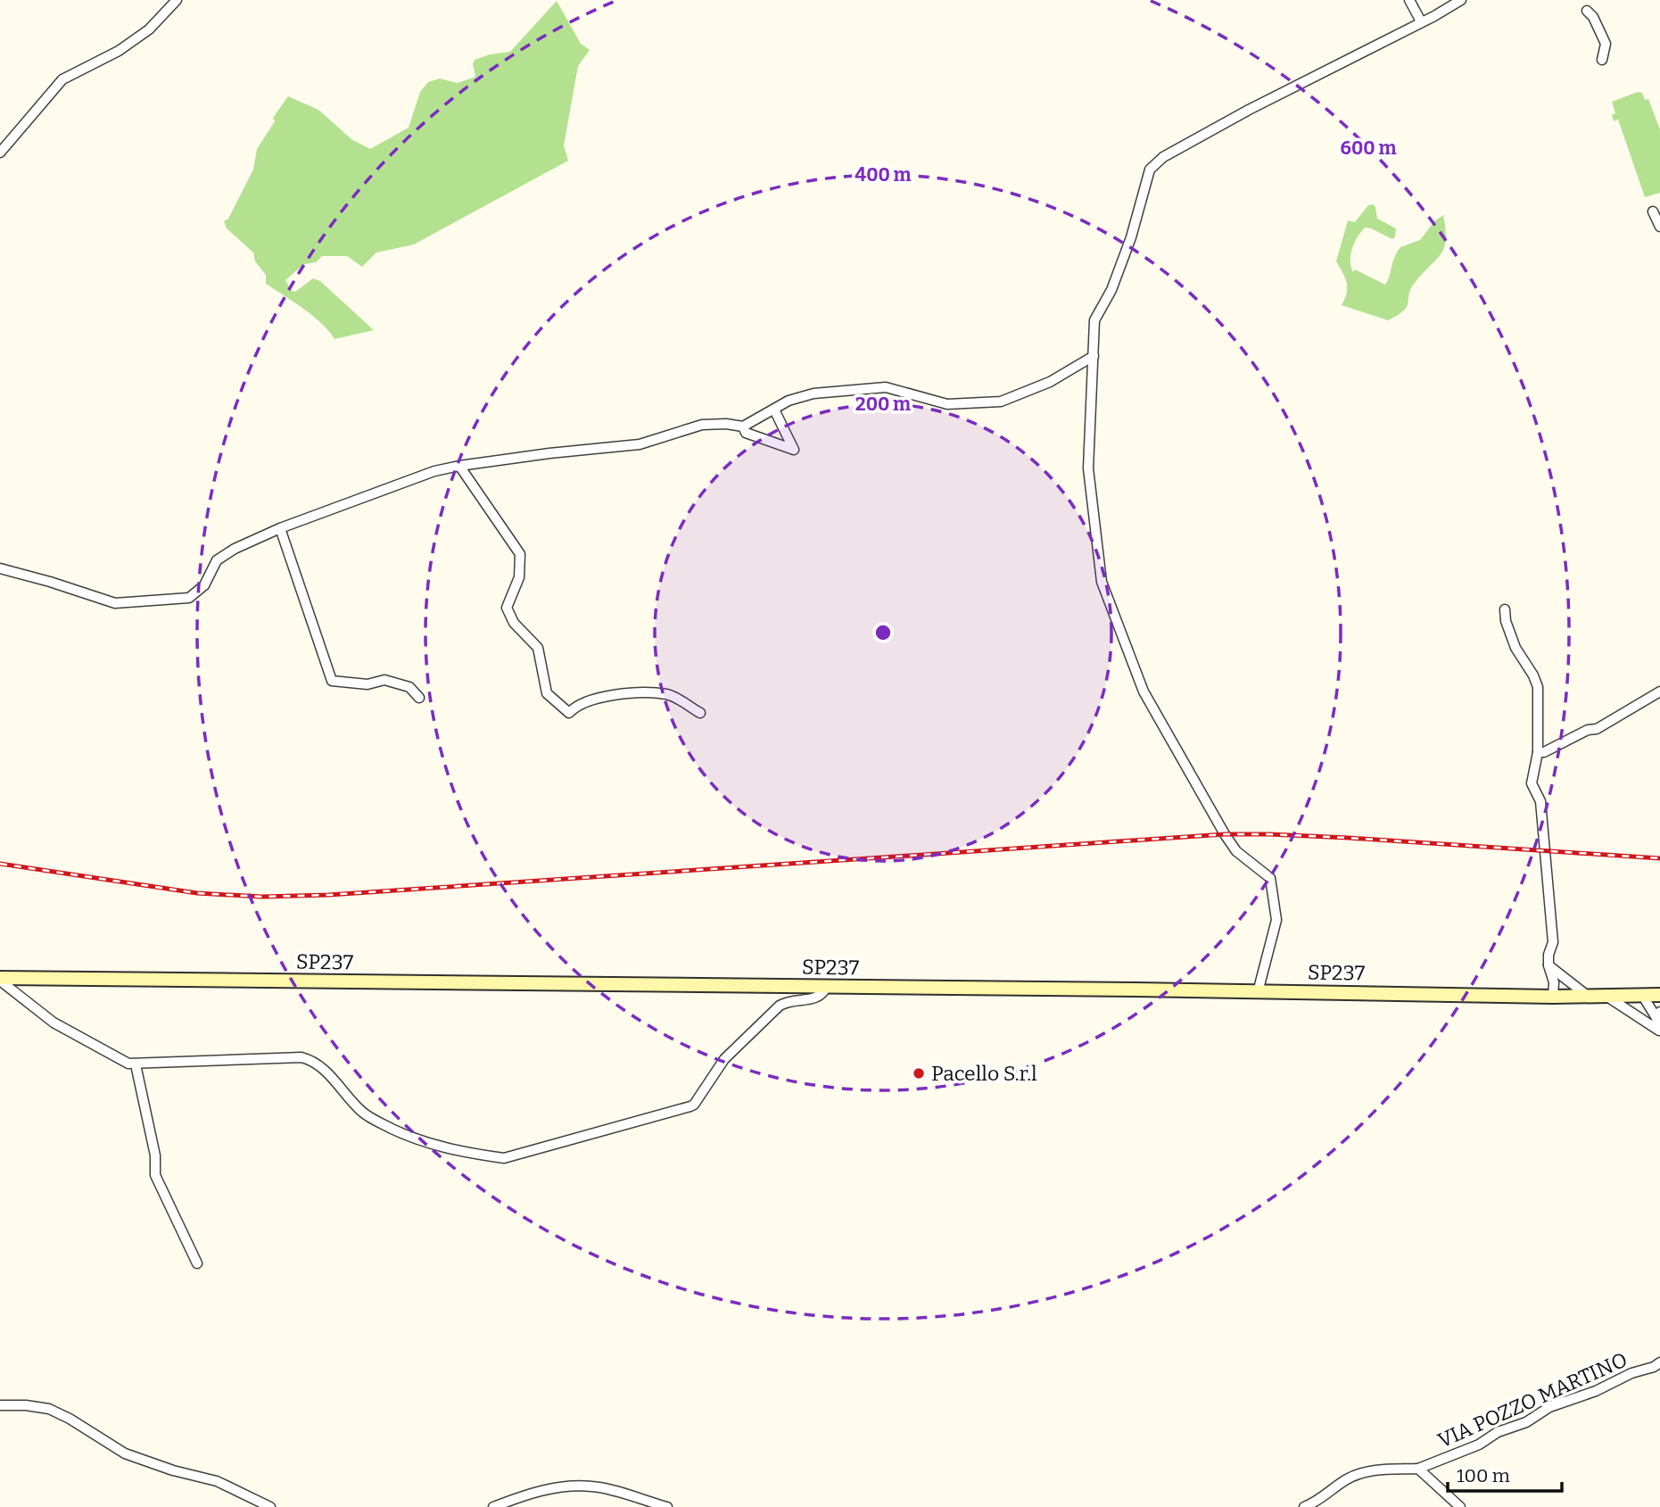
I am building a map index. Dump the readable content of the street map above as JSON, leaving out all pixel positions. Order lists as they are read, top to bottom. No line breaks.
{"streets":{"main road":["SP237"],"street":["VIA POZZO MARTINO"]},"places":["Pacello S.r.l"],"scale_bar":"100 m","rings":["600 m","400 m","200 m"]}
